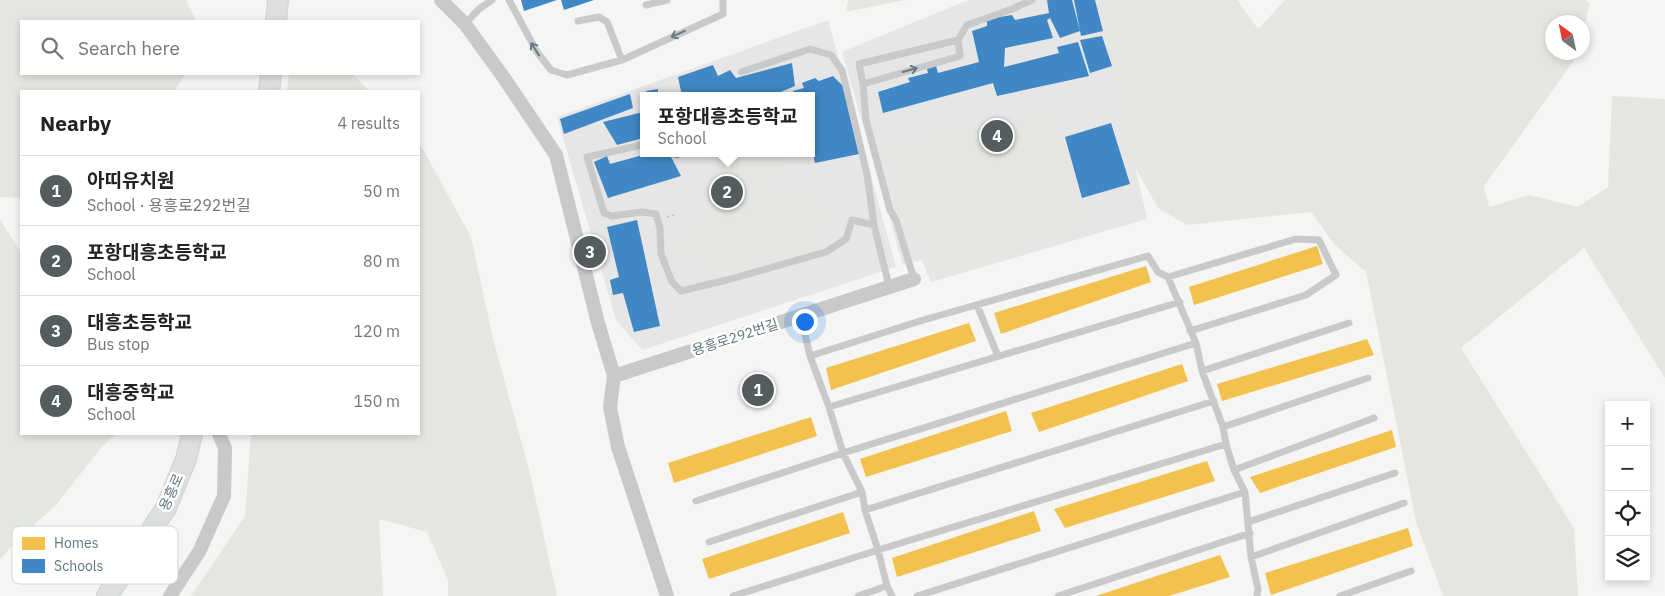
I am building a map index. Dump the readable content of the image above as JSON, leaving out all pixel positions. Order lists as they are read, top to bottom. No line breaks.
{"streets":{"main road":["용흥로"],"street":["용흥로292번길"]},"legend":["Homes","Schools"],"north":"top left","page":{"search":"Search here","heading":["Nearby","4 results"],"popup":["포항대흥초등학교","School"],"pins":["4","2","3","1"],"list":[{"mark":"1","name":"아띠유치원","note":"School · 용흥로292번길","value":"50 m"},{"mark":"2","name":"포항대흥초등학교","note":"School","value":"80 m"},{"mark":"3","name":"대흥초등학교","note":"Bus stop","value":"120 m"},{"mark":"4","name":"대흥중학교","note":"School","value":"150 m"}],"map_buttons":["+","−"]}}
